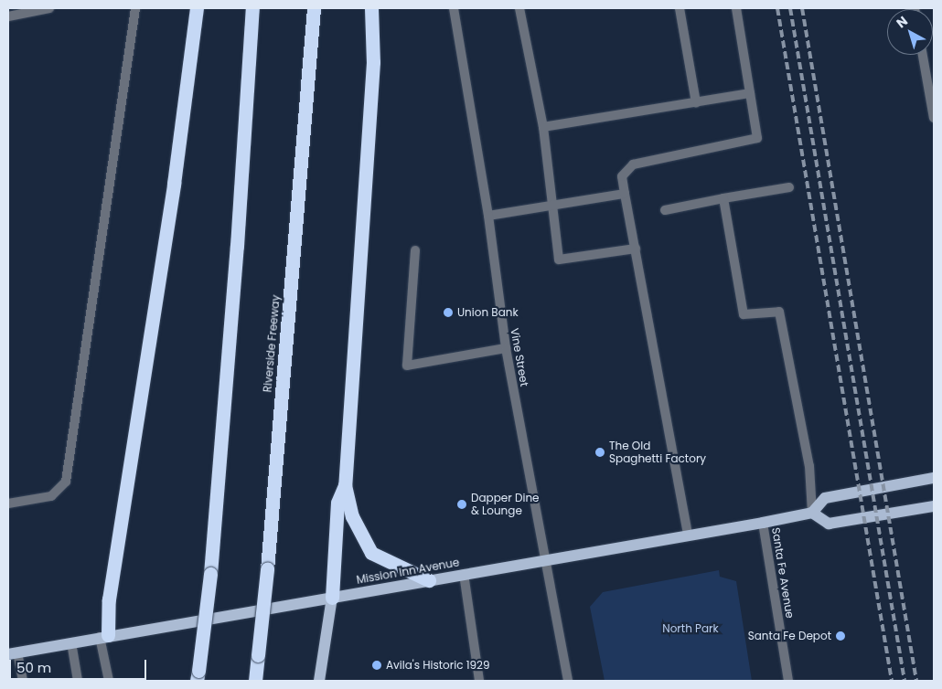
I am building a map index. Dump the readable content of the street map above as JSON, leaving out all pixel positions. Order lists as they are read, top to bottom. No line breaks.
{"streets":{"highway":["Riverside Freeway"],"main road":["Mission Inn Avenue"],"street":["Vine Street","Santa Fe Avenue"]},"crossings":[["Vine Street","Mission Inn Avenue"],["Mission Inn Avenue","Santa Fe Avenue"]],"parks":["North Park"],"places":["Union Bank","The Old Spaghetti Factory","Dapper Dine & Lounge","Santa Fe Depot","Avila's Historic 1929"],"scale_bar":"50 m","north":"top left"}
